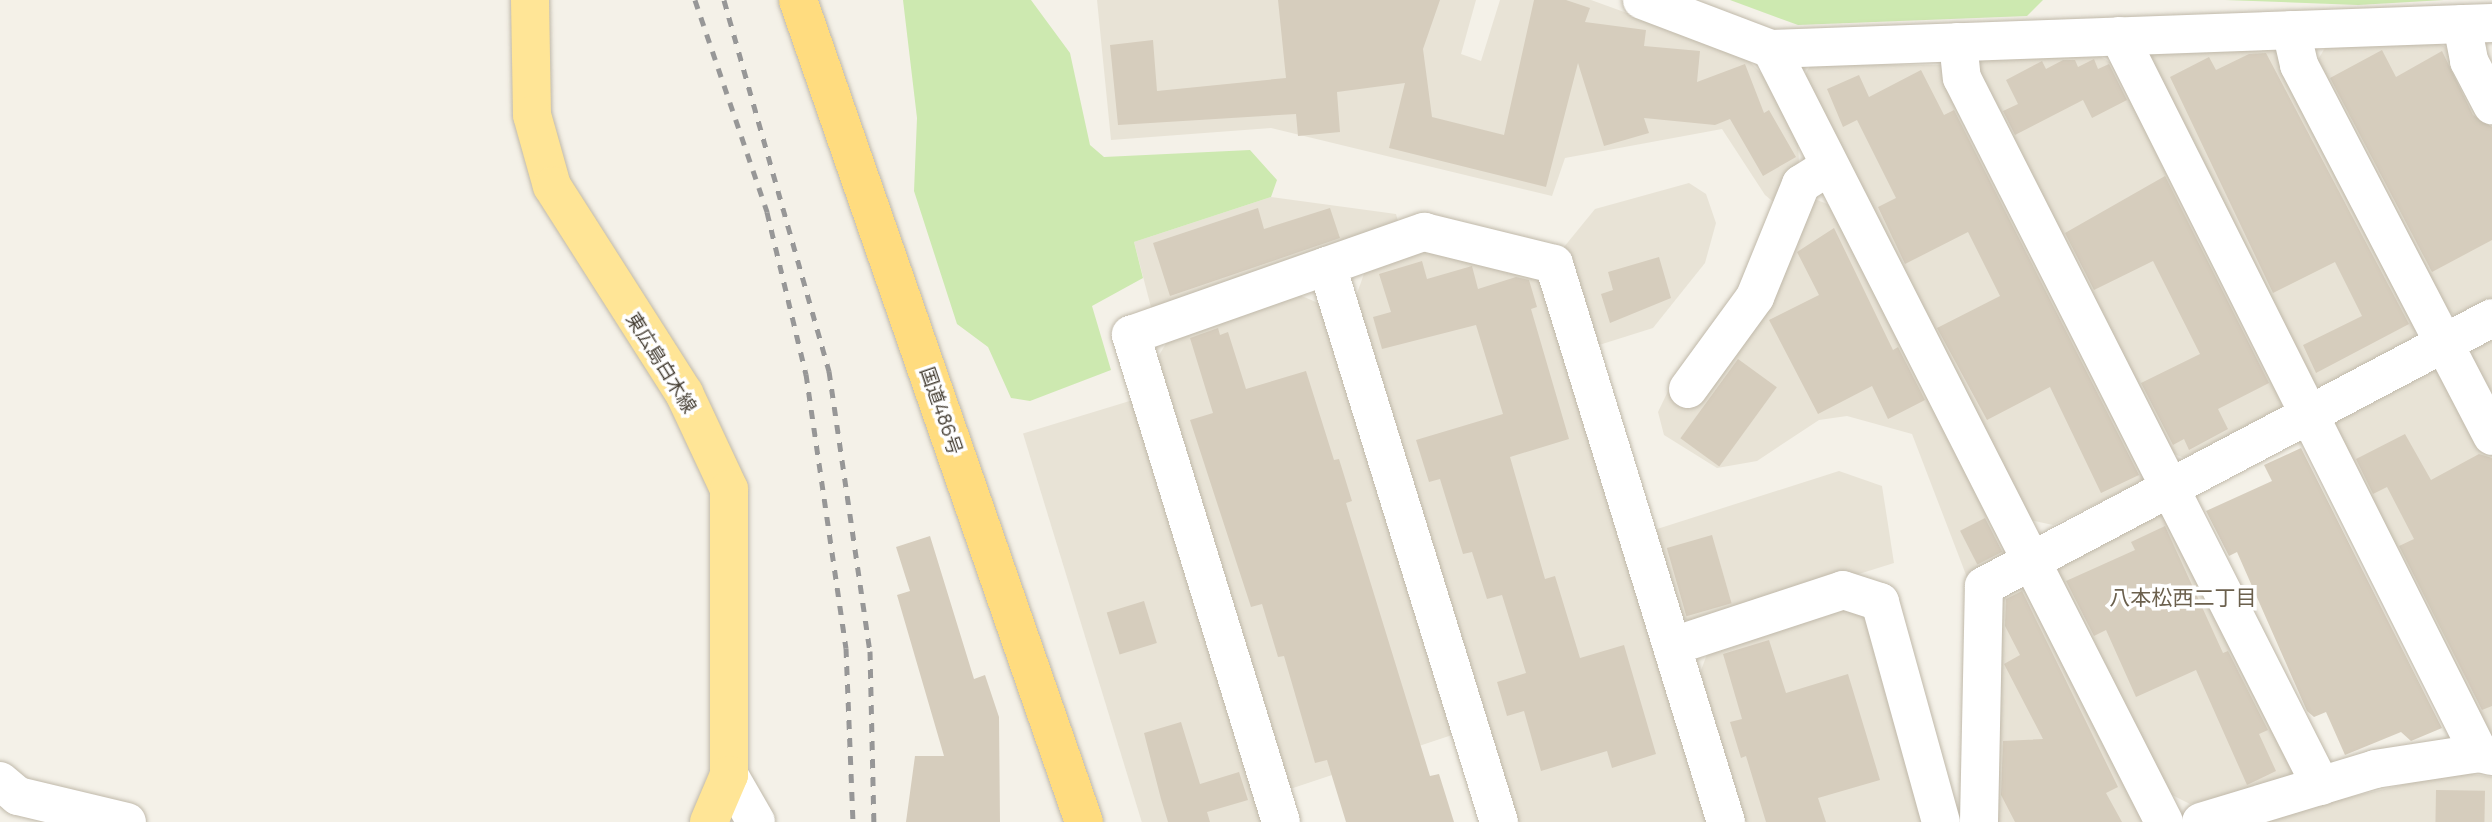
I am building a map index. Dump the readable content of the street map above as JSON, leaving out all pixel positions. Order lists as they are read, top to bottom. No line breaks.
{"streets":{"highway":["国道486号"],"main road":["東広島白木線"]},"districts":["八本松西二丁目"]}
